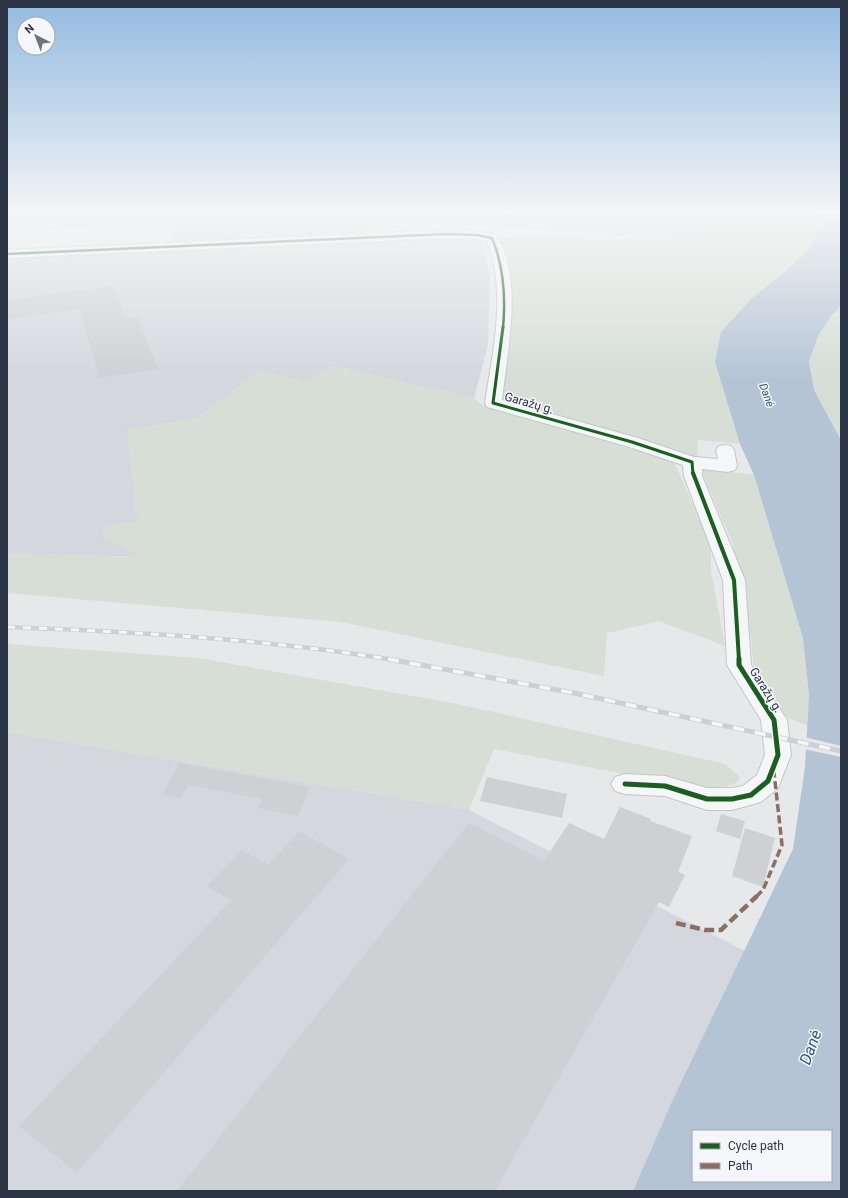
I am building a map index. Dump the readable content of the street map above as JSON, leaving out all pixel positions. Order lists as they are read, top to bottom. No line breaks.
{"streets":{"street":["Garažų g."]},"water":["Danė"],"legend":["Cycle path","Path"],"north":"top left"}
